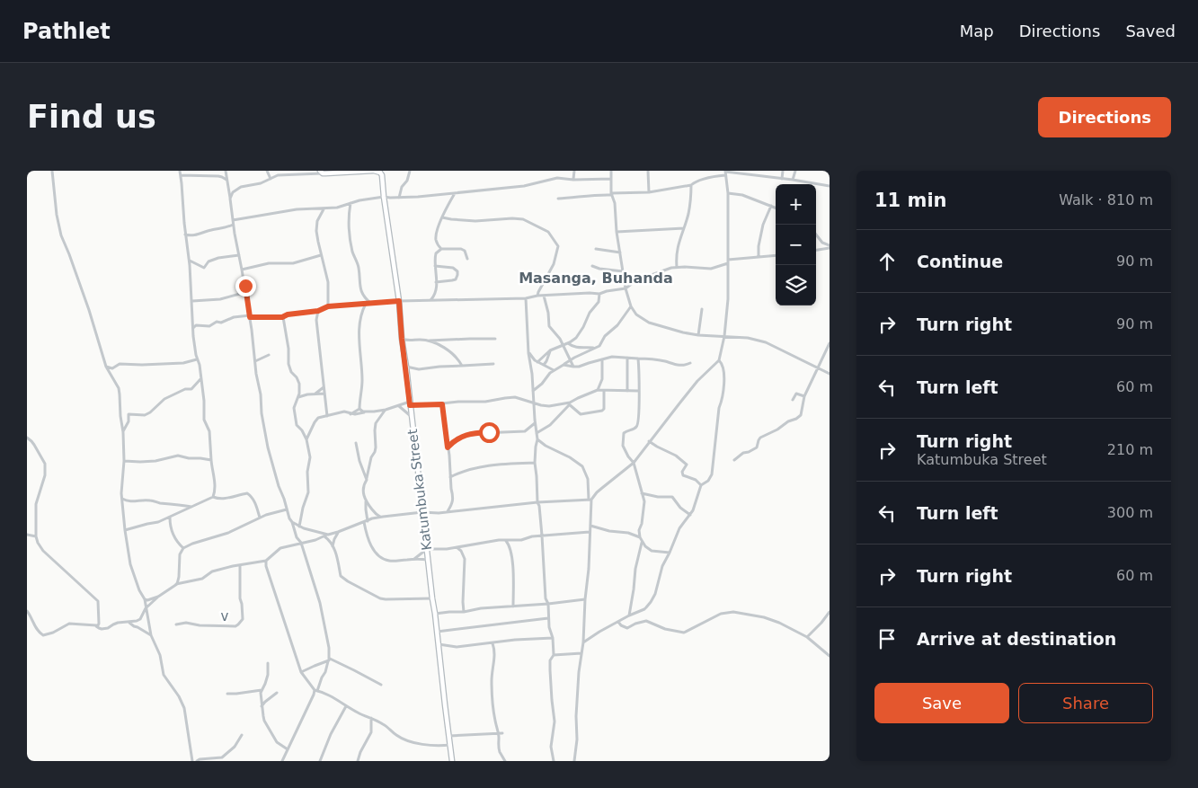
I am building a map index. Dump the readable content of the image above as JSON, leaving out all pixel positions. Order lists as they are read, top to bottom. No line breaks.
{"streets":{"main road":["Katumbuka Street"],"street":["v"]},"districts":["Masanga, Buhanda"],"page":{"header":"Pathlet","nav":["Map","Directions","Saved"],"buttons":["Directions",["Save","Share"]],"title":"Find us","heading":["11 min","Walk · 810 m"],"map_buttons":["+","−"],"list":[["Continue","90 m"],["Turn right","90 m"],["Turn left","60 m"],["Turn right","Katumbuka Street","210 m"],["Turn left","300 m"],["Turn right","60 m"],"Arrive at destination"]}}
